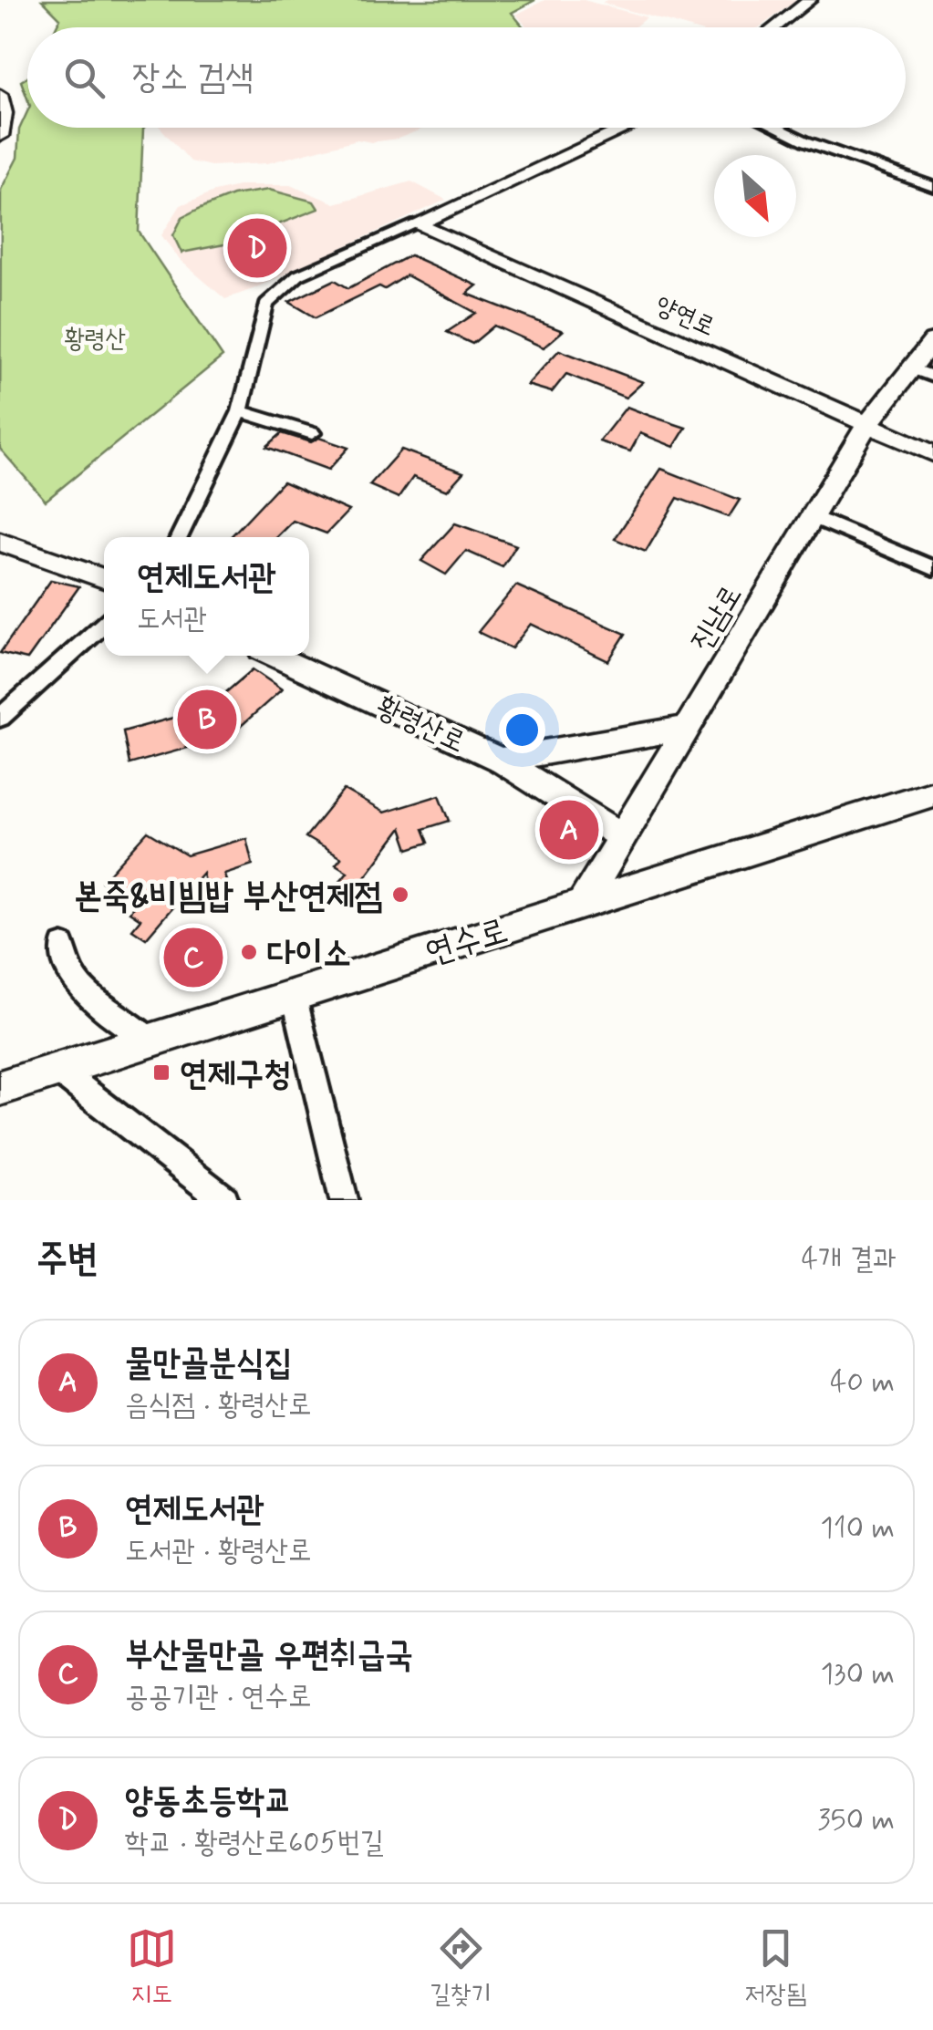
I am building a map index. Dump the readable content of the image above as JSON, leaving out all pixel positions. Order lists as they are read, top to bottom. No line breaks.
{"streets":{"street":["양연로","진남로","황령산로","연수로"]},"crossings":[["양연로","진남로"],["진남로","황령산로"],["진남로","연수로"]],"parks":["황령산"],"places":{"other":["본죽&비빔밥 부산연제점","다이소"],"transit":["연제구청"]},"north":"bottom right","page":{"search":"장소 검색","pins":["D","B","A","C"],"popup":["연제도서관","도서관"],"heading":["주변","4개 결과"],"list":[{"mark":"A","name":"물만골분식집","note":"음식점 · 황령산로","value":"40 m"},{"mark":"B","name":"연제도서관","note":"도서관 · 황령산로","value":"110 m"},{"mark":"C","name":"부산물만골 우편취급국","note":"공공기관 · 연수로","value":"130 m"},{"mark":"D","name":"양동초등학교","note":"학교 · 황령산로605번길","value":"350 m"}],"nav":["지도","길찾기","저장됨"]}}
